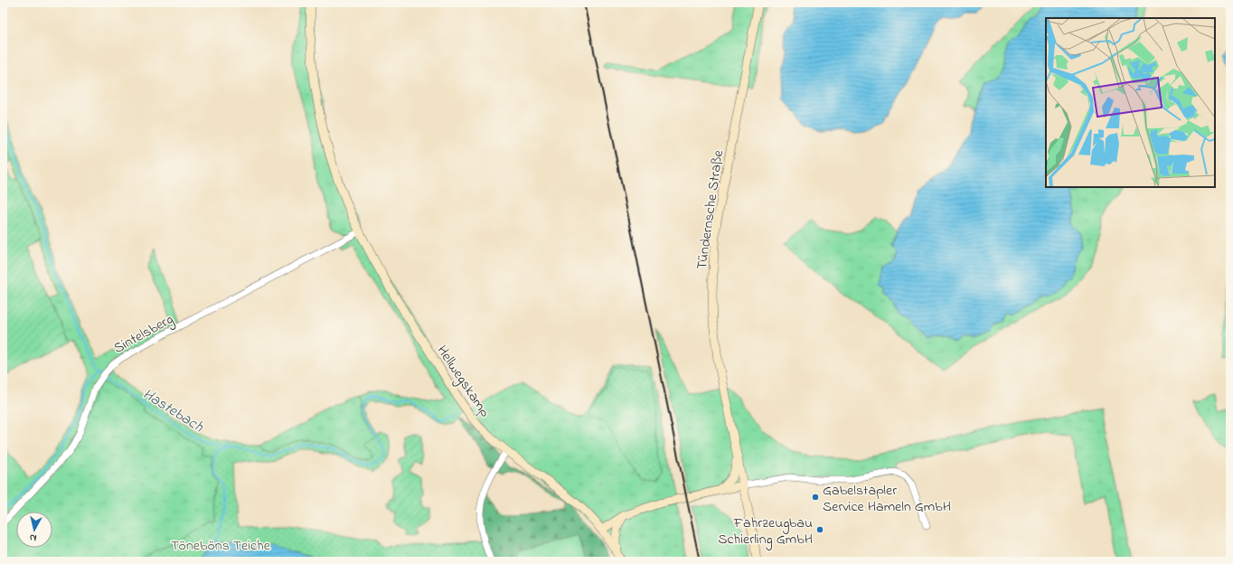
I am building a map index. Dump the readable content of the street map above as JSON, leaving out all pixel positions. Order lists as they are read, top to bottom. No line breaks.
{"streets":{"main road":["Tündernsche Straße","Hellwegskamp"],"street":["Sintelsberg"]},"crossings":[["Sintelsberg","Hellwegskamp"]],"water":["Hastebach"],"parks":["Töneböns Teiche"],"places":["Gabelstapler Service Hameln GmbH","Fahrzeugbau Schierling GmbH"],"north":"bottom"}
